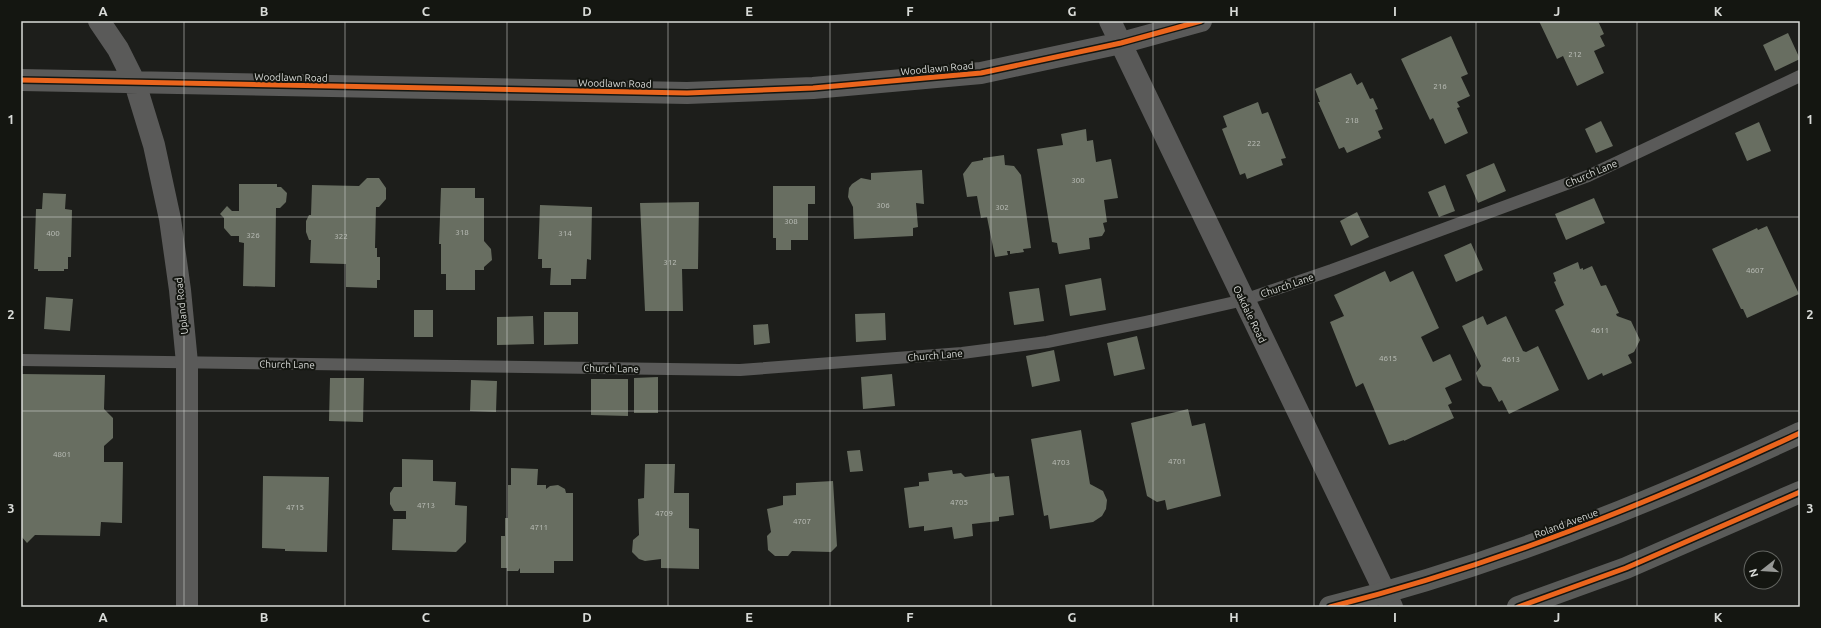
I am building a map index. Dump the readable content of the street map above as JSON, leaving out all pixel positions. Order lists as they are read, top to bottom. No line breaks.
{"streets":{"main road":["Roland Avenue"],"street":["Woodlawn Road","Upland Road","Oakdale Road"],"lane":["Church Lane"]},"crossings":[["Woodlawn Road","Upland Road"],["Woodlawn Road","Oakdale Road"],["Church Lane","Upland Road"],["Church Lane","Oakdale Road"],["Oakdale Road","Roland Avenue"]],"house_numbers":["212","216","218","222","300","306","302","308","318","400","314","326","322","312","4607","4611","4615","4613","4801","4701","4703","4705","4713","4715","4709","4707","4711"],"north":"left","grid":{"columns":["A","B","C","D","E","F","G","H","I","J","K"],"rows":["1","2","3"]}}
